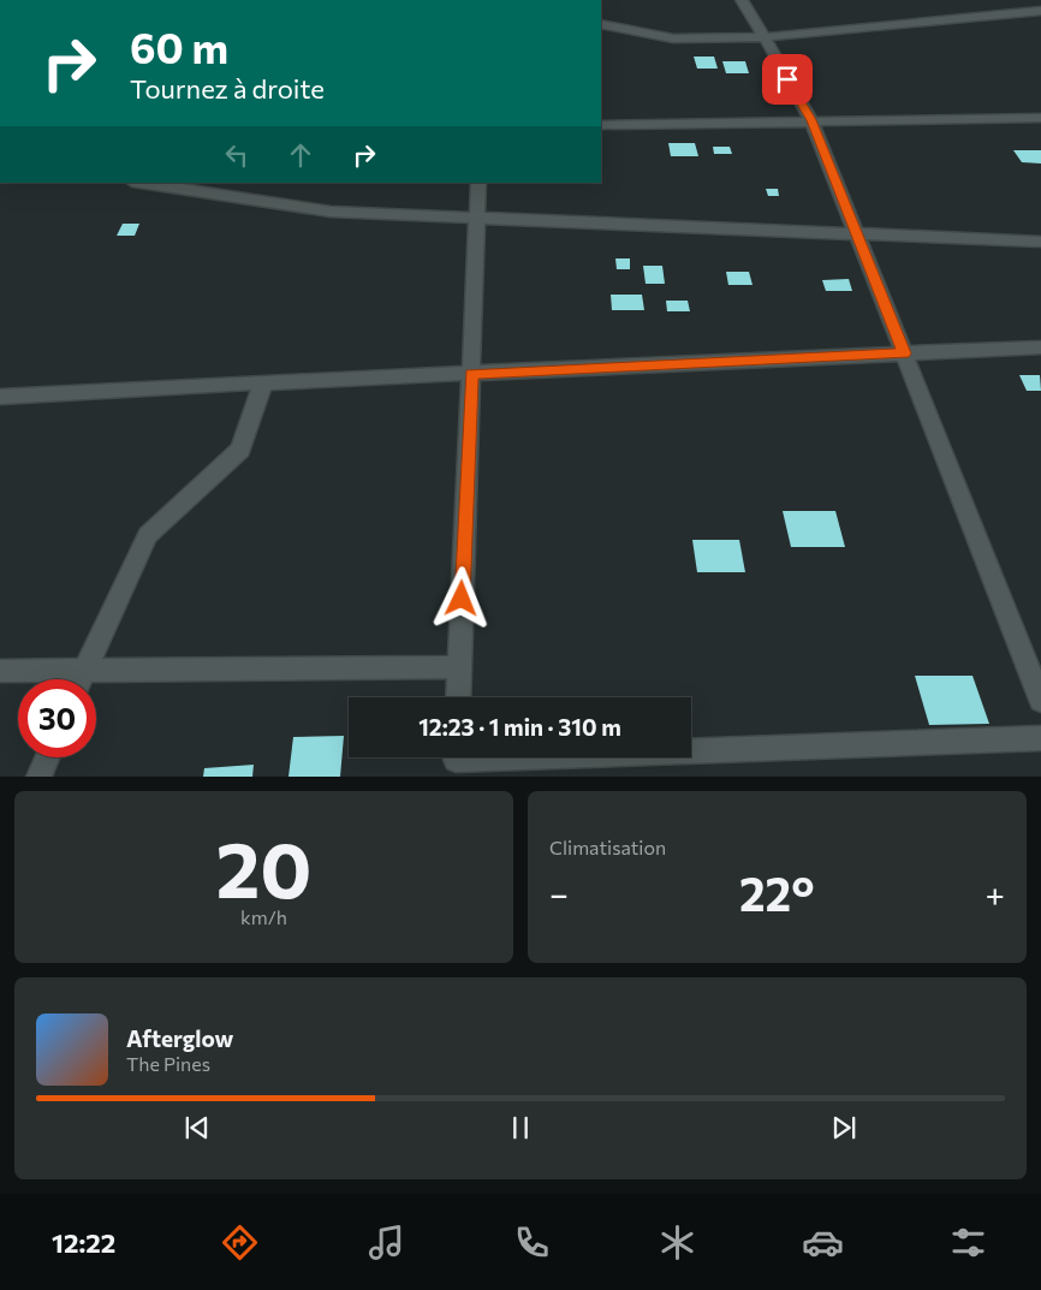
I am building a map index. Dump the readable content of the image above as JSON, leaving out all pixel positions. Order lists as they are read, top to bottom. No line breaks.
{"page":{"turn":["60 m","Tournez à droite"],"limit":"30","trip":"12:23 · 1 min · 310 m","tile":[["20","km/h"],"Climatisation"],"heat":["−","22°","+"],"song":["Afterglow","The Pines"],"tabs":"12:22"}}
